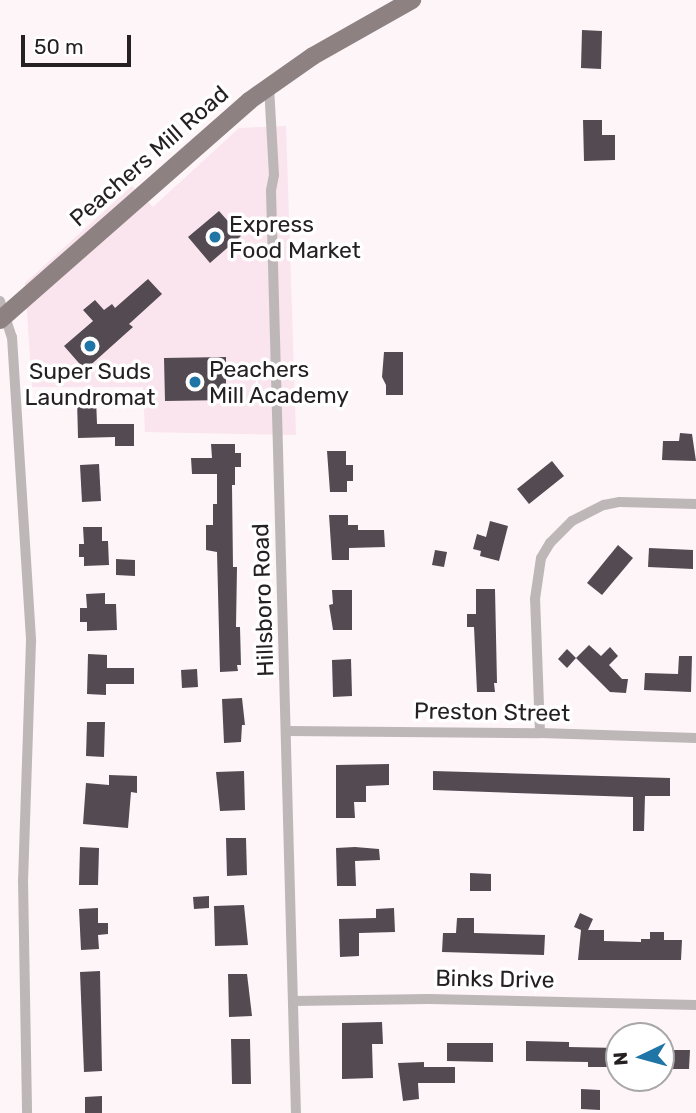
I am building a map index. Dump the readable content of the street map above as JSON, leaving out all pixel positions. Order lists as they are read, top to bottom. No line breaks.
{"streets":{"main road":["Peachers Mill Road"],"street":["Hillsboro Road","Preston Street","Binks Drive"]},"crossings":[["Peachers Mill Road","Hillsboro Road"],["Hillsboro Road","Preston Street"],["Hillsboro Road","Binks Drive"]],"places":["Express Food Market","Super Suds Laundromat","Peachers Mill Academy"],"scale_bar":"50 m","north":"left"}
